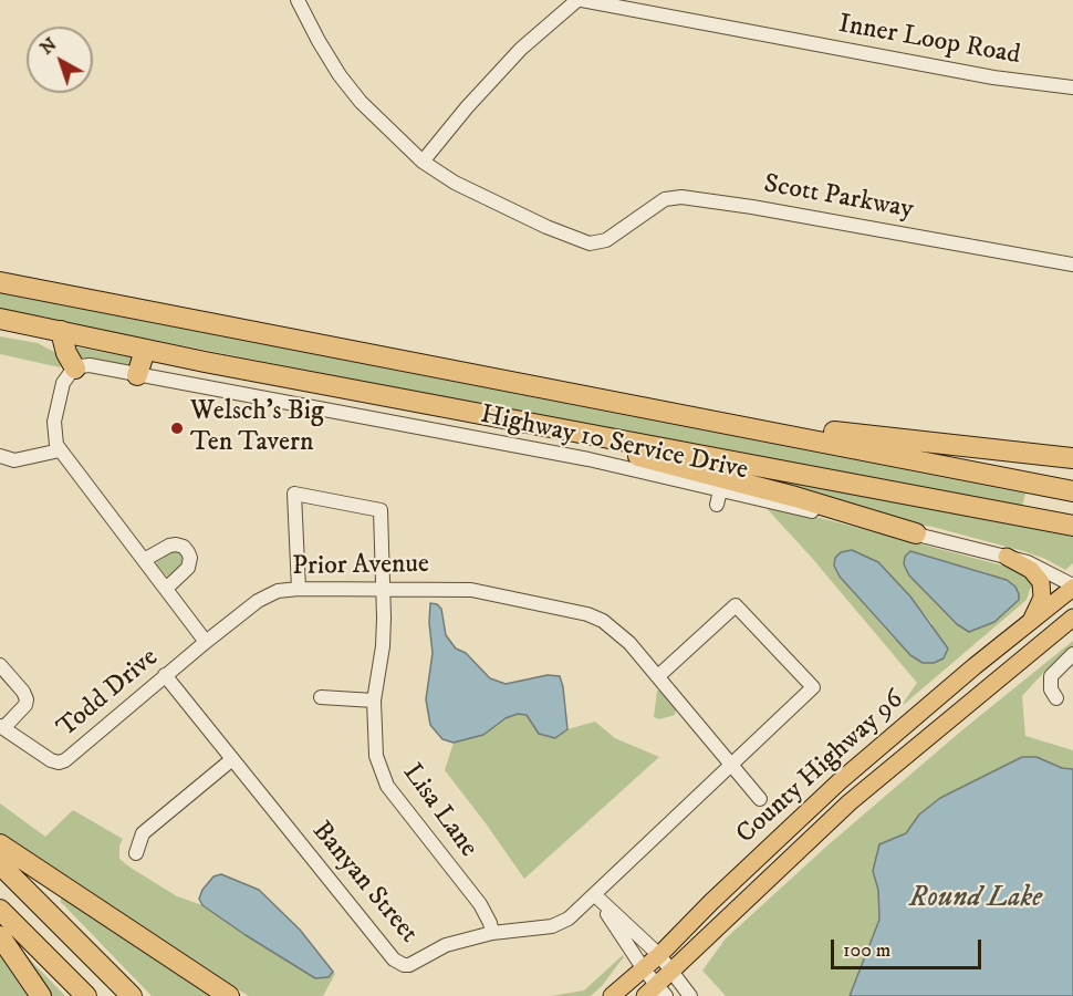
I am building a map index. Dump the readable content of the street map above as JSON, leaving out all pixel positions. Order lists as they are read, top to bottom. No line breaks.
{"streets":{"main road":["County Highway 96"],"street":["Inner Loop Road","Scott Parkway","Highway 10 Service Drive","Prior Avenue","Todd Drive","Lisa Lane","Banyan Street"]},"crossings":[["Highway 10 Service Drive","County Highway 96"],["Prior Avenue","Todd Drive"],["Prior Avenue","Lisa Lane"],["Prior Avenue","Banyan Street"],["Todd Drive","Banyan Street"],["Lisa Lane","Banyan Street"]],"water":["Round Lake"],"places":["Welsch's Big Ten Tavern"],"scale_bar":"100 m","north":"top left"}
